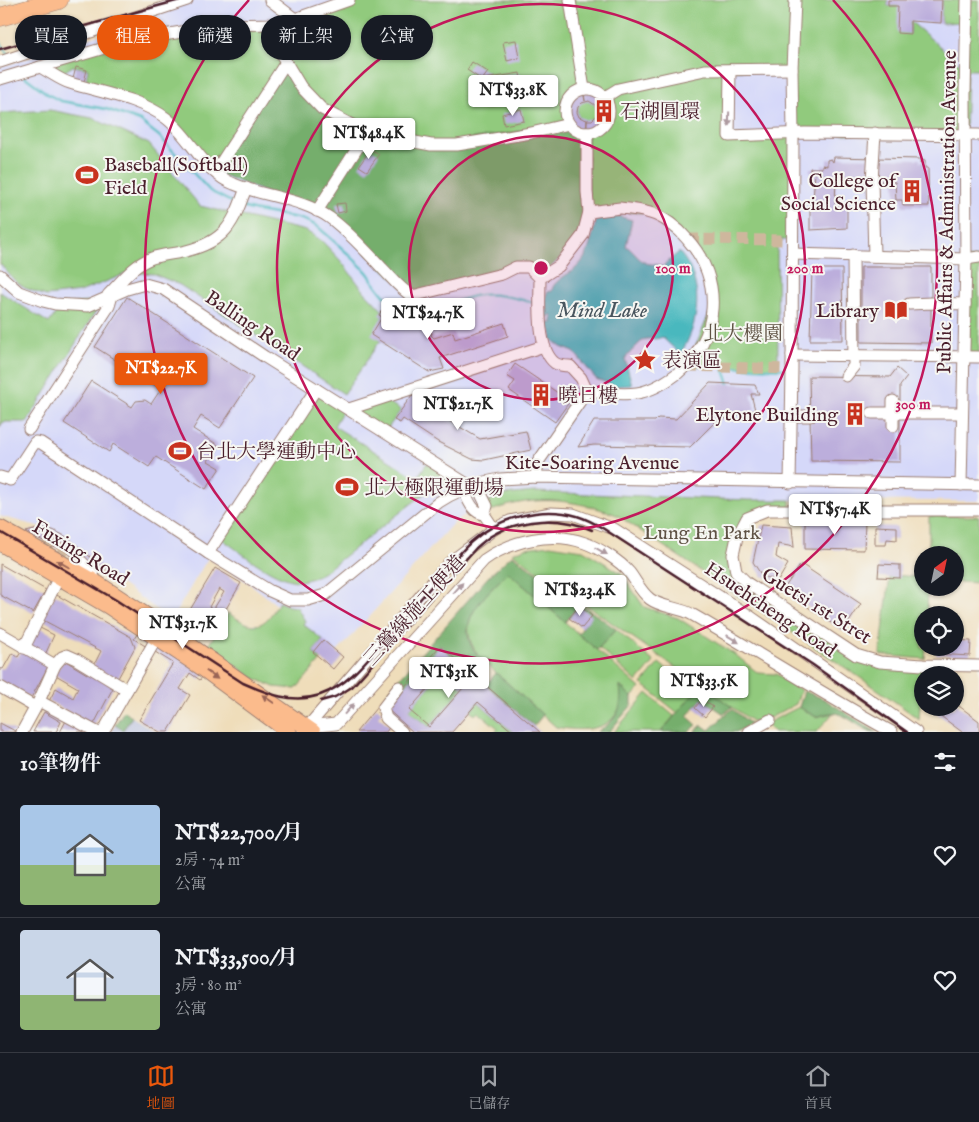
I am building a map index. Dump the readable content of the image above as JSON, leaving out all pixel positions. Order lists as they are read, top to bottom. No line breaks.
{"streets":{"main road":["Fuxing Road"],"street":["Public Affairs & Administration Avenue","Balling Road","Kite-Soaring Avenue","Guetsi 1st Stret","Hsuehcheng Road","三鶯線施工便道"]},"crossings":[["Public Affairs & Administration Avenue","Kite-Soaring Avenue"],["Balling Road","Kite-Soaring Avenue"],["Fuxing Road","Hsuehcheng Road"],["Fuxing Road","三鶯線施工便道"],["Hsuehcheng Road","三鶯線施工便道"]],"one_way":["三鶯線施工便道"],"water":["Mind Lake"],"parks":["北大櫻園","Lung En Park"],"places":{"building":["石湖圓環","College of Social Science","曉日樓","Elytone Building"],"sports":["Baseball(Softball) Field","台北大學運動中心","北大極限運動場"],"library":["Library"],"place":["表演區"]},"north":"top right","page":{"chip":["買屋","租屋","篩選","新上架","公寓"],"price":["NT$33.8K","NT$48.4K","NT$24.7K","NT$22.7K","NT$21.7K","NT$57.4K","NT$23.4K","NT$31.7K","NT$31K","NT$33.5K"],"heading":"10筆物件","list":[{"name":"NT$22,700/月","note":"2房 · 74 m² · 公寓"},{"name":"NT$33,500/月","note":"3房 · 80 m² · 公寓"}],"tabs":["地圖","已儲存","首頁"]},"rings":["100 m","200 m","300 m"]}
